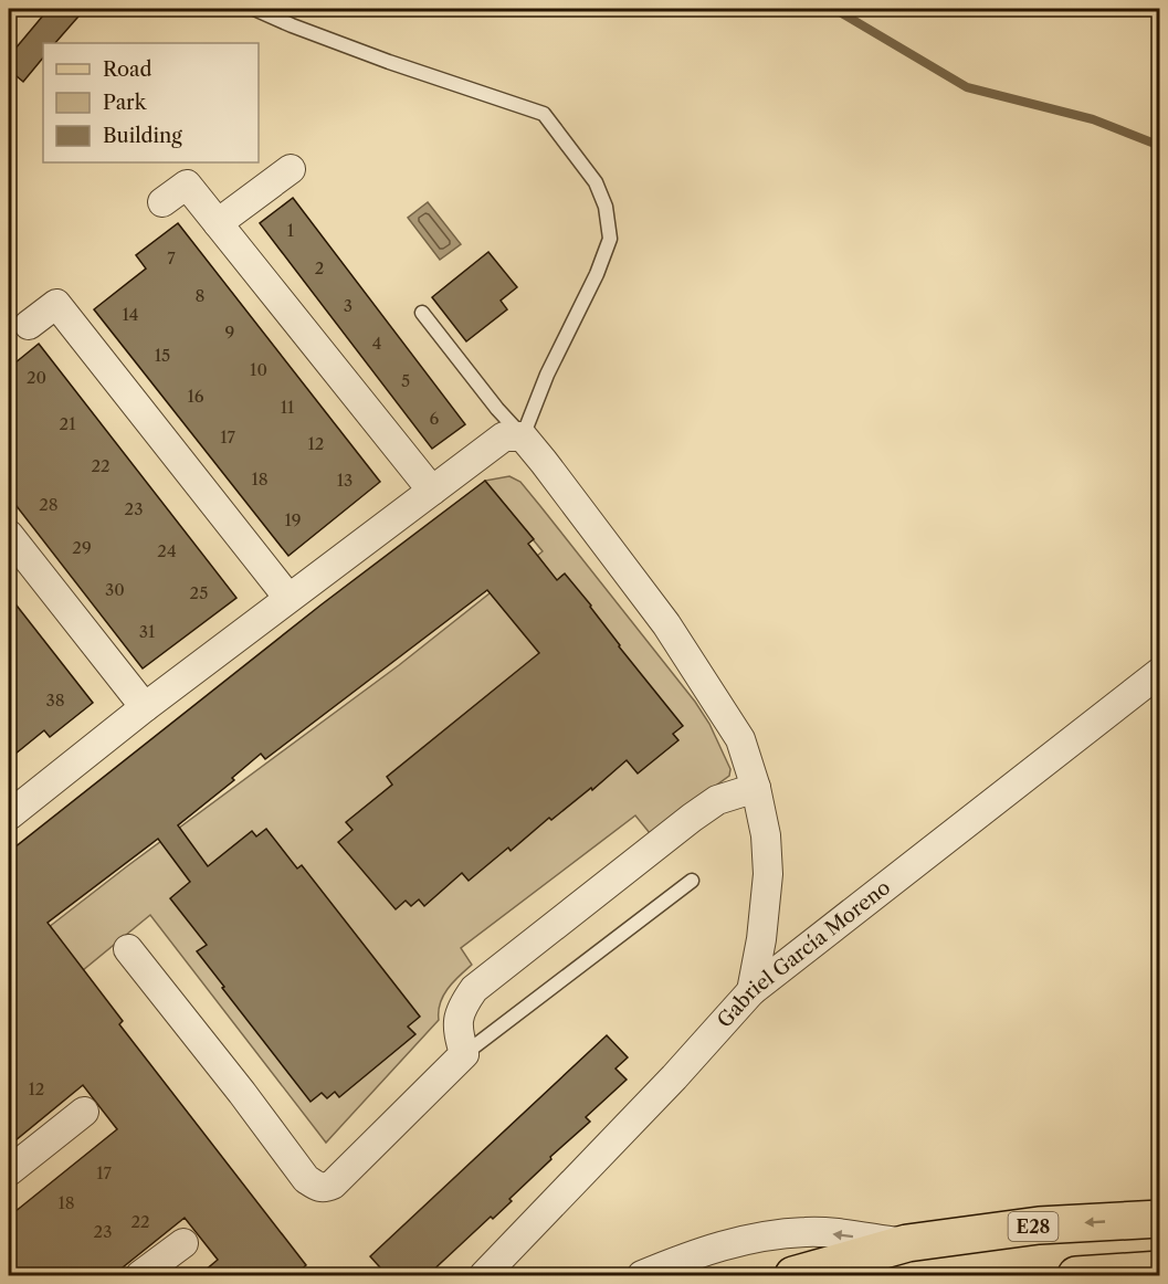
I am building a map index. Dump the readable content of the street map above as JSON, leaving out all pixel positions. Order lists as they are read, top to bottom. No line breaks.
{"streets":{"main road":["E28"],"street":["Gabriel García Moreno"]},"house_numbers":["1","7","2","8","3","14","9","4","15","10","20","5","16","11","6","21","17","12","22","18","13","28","23","19","29","24","30","25","31","38","12","17","18","22","23"],"legend":["Road","Park","Building"]}
